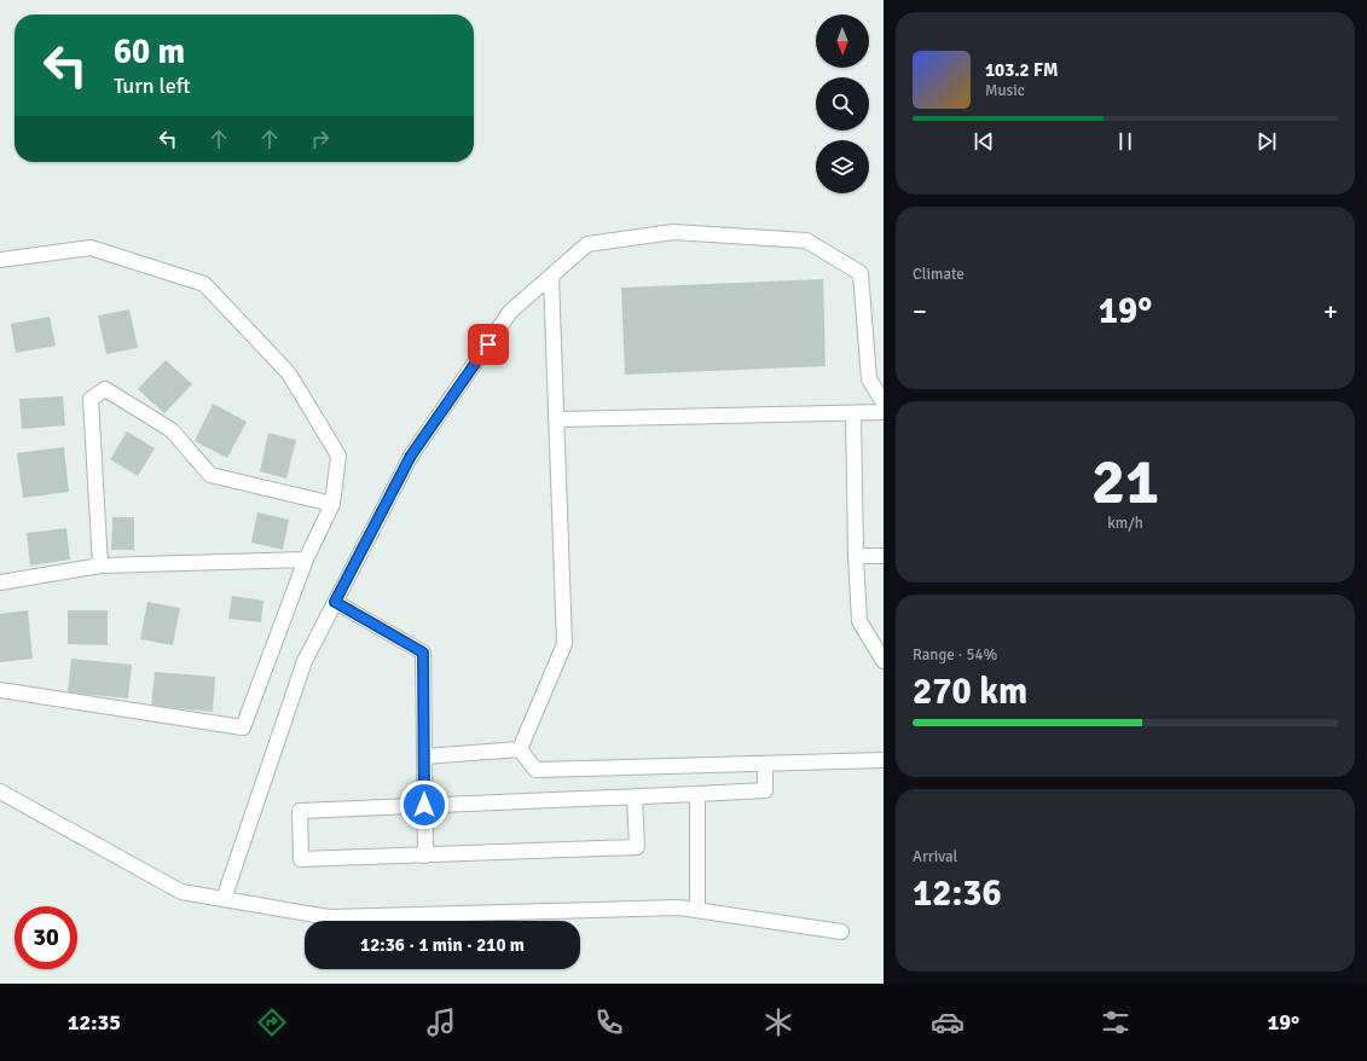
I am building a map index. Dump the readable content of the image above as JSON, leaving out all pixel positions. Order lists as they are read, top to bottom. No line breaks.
{"north":"bottom","page":{"turn":["60 m","Turn left"],"song":["103.2 FM","Music"],"tile":["Climate",["21","km/h"],["Range · 54%","270 km"],["Arrival","12:36"]],"heat":["−","19°","+"],"limit":"30","trip":"12:36 · 1 min · 210 m","tabs":["12:35","19°"]}}
